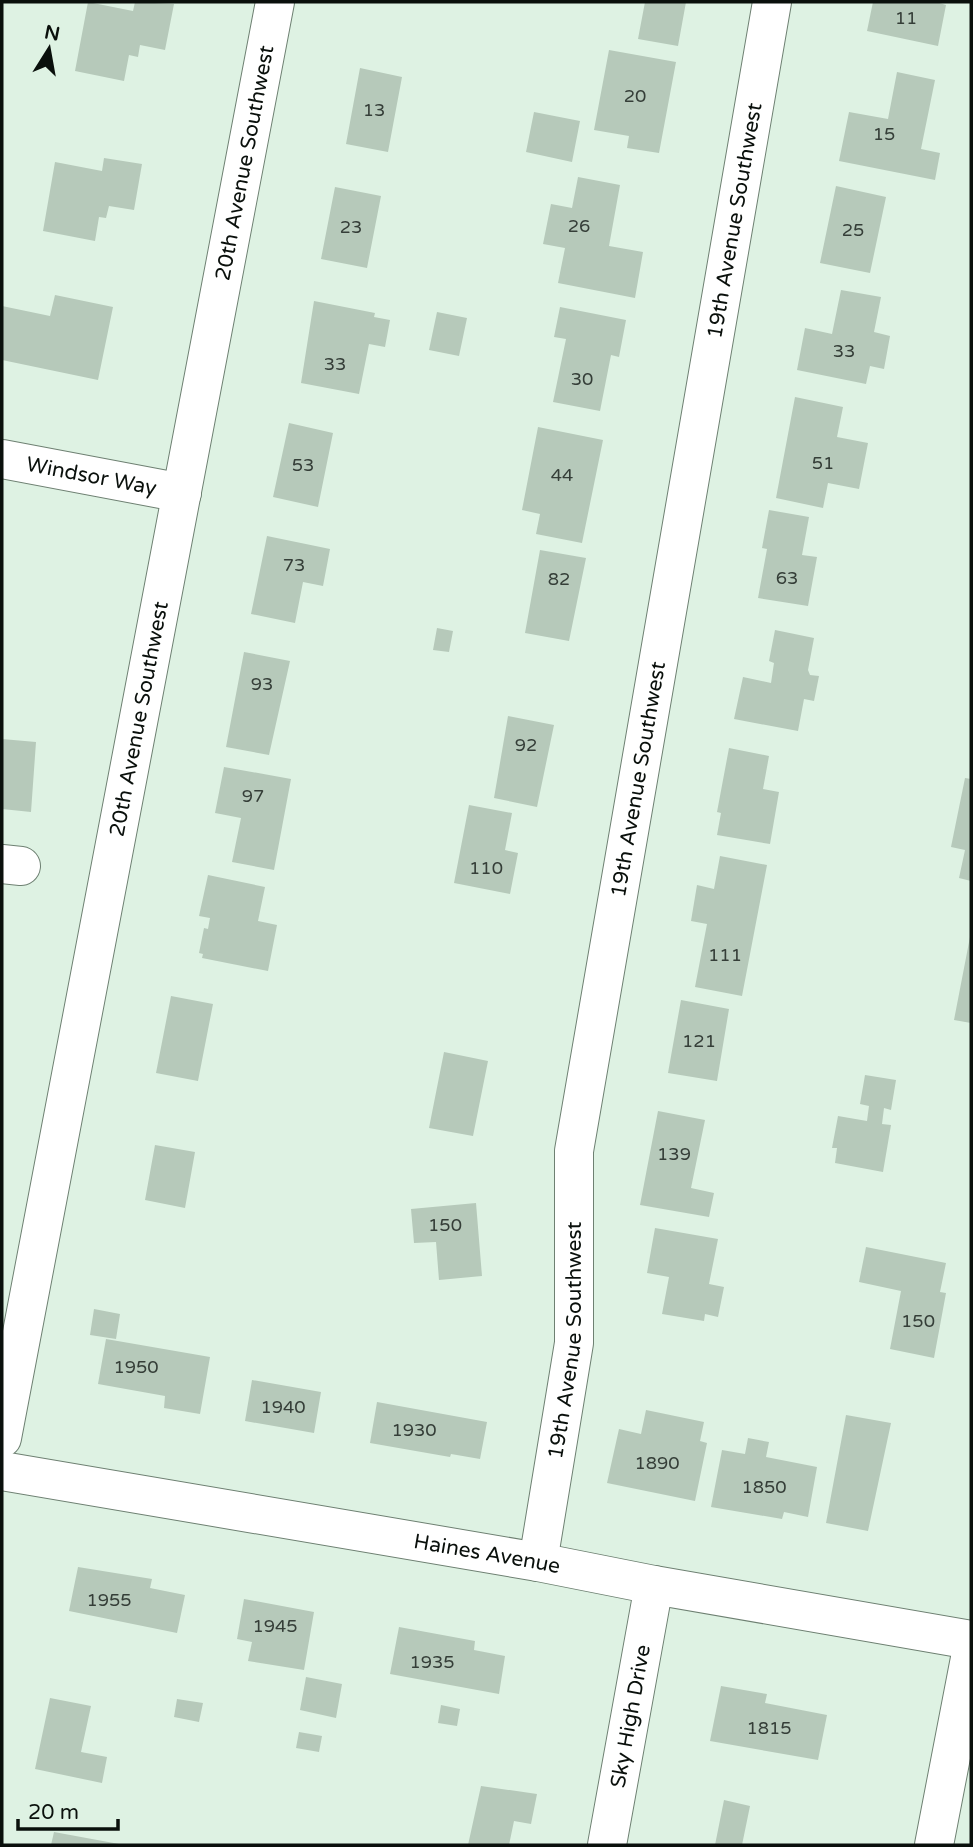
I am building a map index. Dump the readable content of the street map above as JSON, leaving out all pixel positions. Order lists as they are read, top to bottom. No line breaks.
{"streets":{"street":["20th Avenue Southwest","19th Avenue Southwest","Windsor Way","Haines Avenue","Sky High Drive"]},"crossings":[["20th Avenue Southwest","Windsor Way"],["19th Avenue Southwest","Haines Avenue"],["Haines Avenue","Sky High Drive"]],"house_numbers":["11","20","13","15","26","23","25","33","33","30","51","53","44","73","63","82","93","92","97","110","111","121","139","150","150","1950","1940","1930","1890","1850","1955","1945","1935","1815"],"scale_bar":"20 m","north":"top"}
